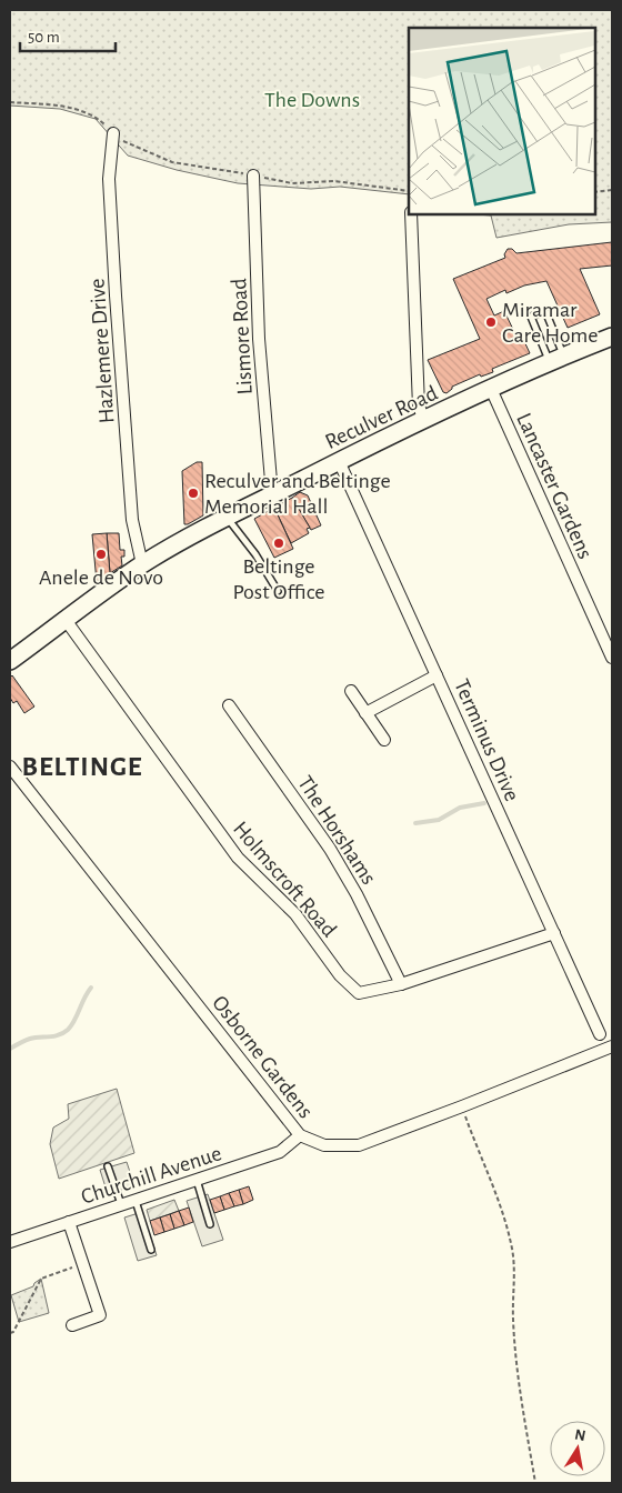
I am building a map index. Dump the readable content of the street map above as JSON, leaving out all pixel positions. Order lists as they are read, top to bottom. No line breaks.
{"streets":{"street":["Lismore Road","Hazlemere Drive","Reculver Road","Lancaster Gardens","Terminus Drive","The Horshams","Holmscroft Road","Osborne Gardens","Churchill Avenue"]},"crossings":[["Lismore Road","Reculver Road"],["Hazlemere Drive","Reculver Road"],["Reculver Road","Lancaster Gardens"],["Reculver Road","Terminus Drive"],["Reculver Road","Holmscroft Road"],["Terminus Drive","Holmscroft Road"],["The Horshams","Holmscroft Road"],["Osborne Gardens","Churchill Avenue"]],"districts":["BELTINGE"],"parks":["The Downs"],"places":["Miramar Care Home","Reculver and Beltinge Memorial Hall","Beltinge Post Office","Anele de Novo"],"scale_bar":"50 m","north":"top"}
